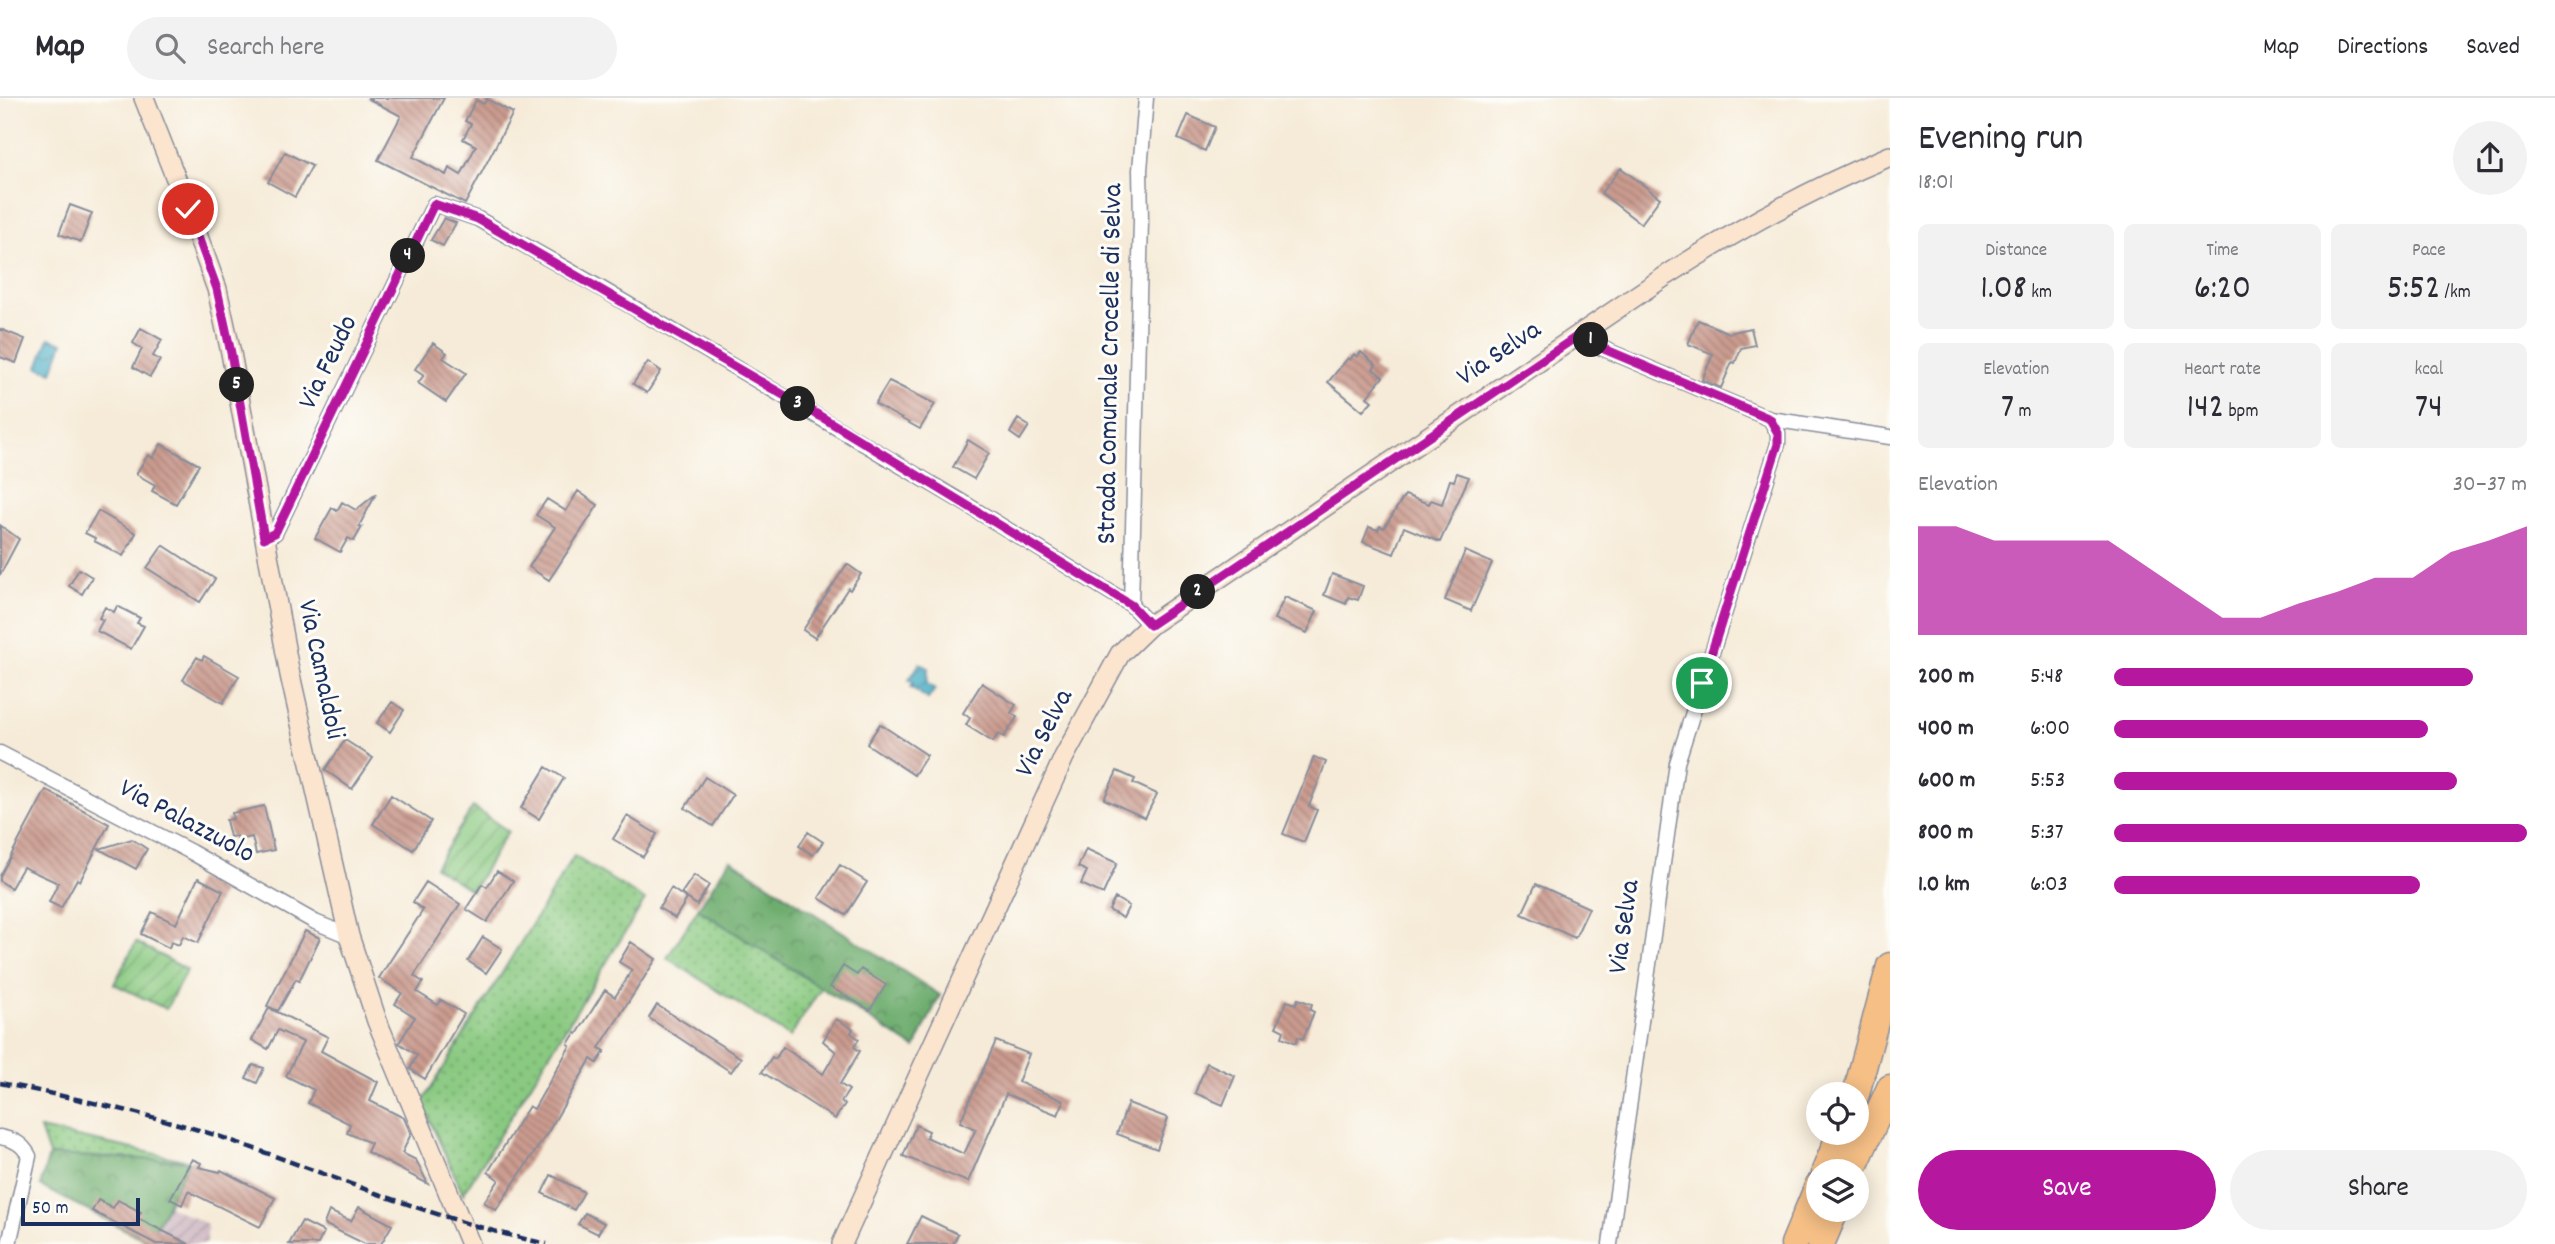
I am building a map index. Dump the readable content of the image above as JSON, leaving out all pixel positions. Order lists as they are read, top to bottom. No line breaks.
{"streets":{"street":["Via Selva","Via Feudo","Strada Comunale Crocelle di Selva","Via Camaldoli","Via Palazzuolo"]},"crossings":[["Via Feudo","Strada Comunale Crocelle di Selva"],["Via Feudo","Via Camaldoli"],["Via Camaldoli","Via Palazzuolo"]],"scale_bar":"50 m","page":{"header":"Map","search":"Search here","nav":["Map","Directions","Saved"],"heading":["Evening run","18:01"],"stats":[["Distance","1.08 km"],["Time","6:20"],["Pace","5:52 /km"],["Elevation","7 m"],["Heart rate","142 bpm"],["kcal","74"]],"pins":["4","1","5","3","2"],"chart":["Elevation","30–37 m"],"list":[{"name":"200 m","note":"5:48"},{"name":"400 m","note":"6:00"},{"name":"600 m","note":"5:53"},{"name":"800 m","note":"5:37"},{"name":"1.0 km","note":"6:03"}],"buttons":["Save","Share"],"scale":"50 m"}}
